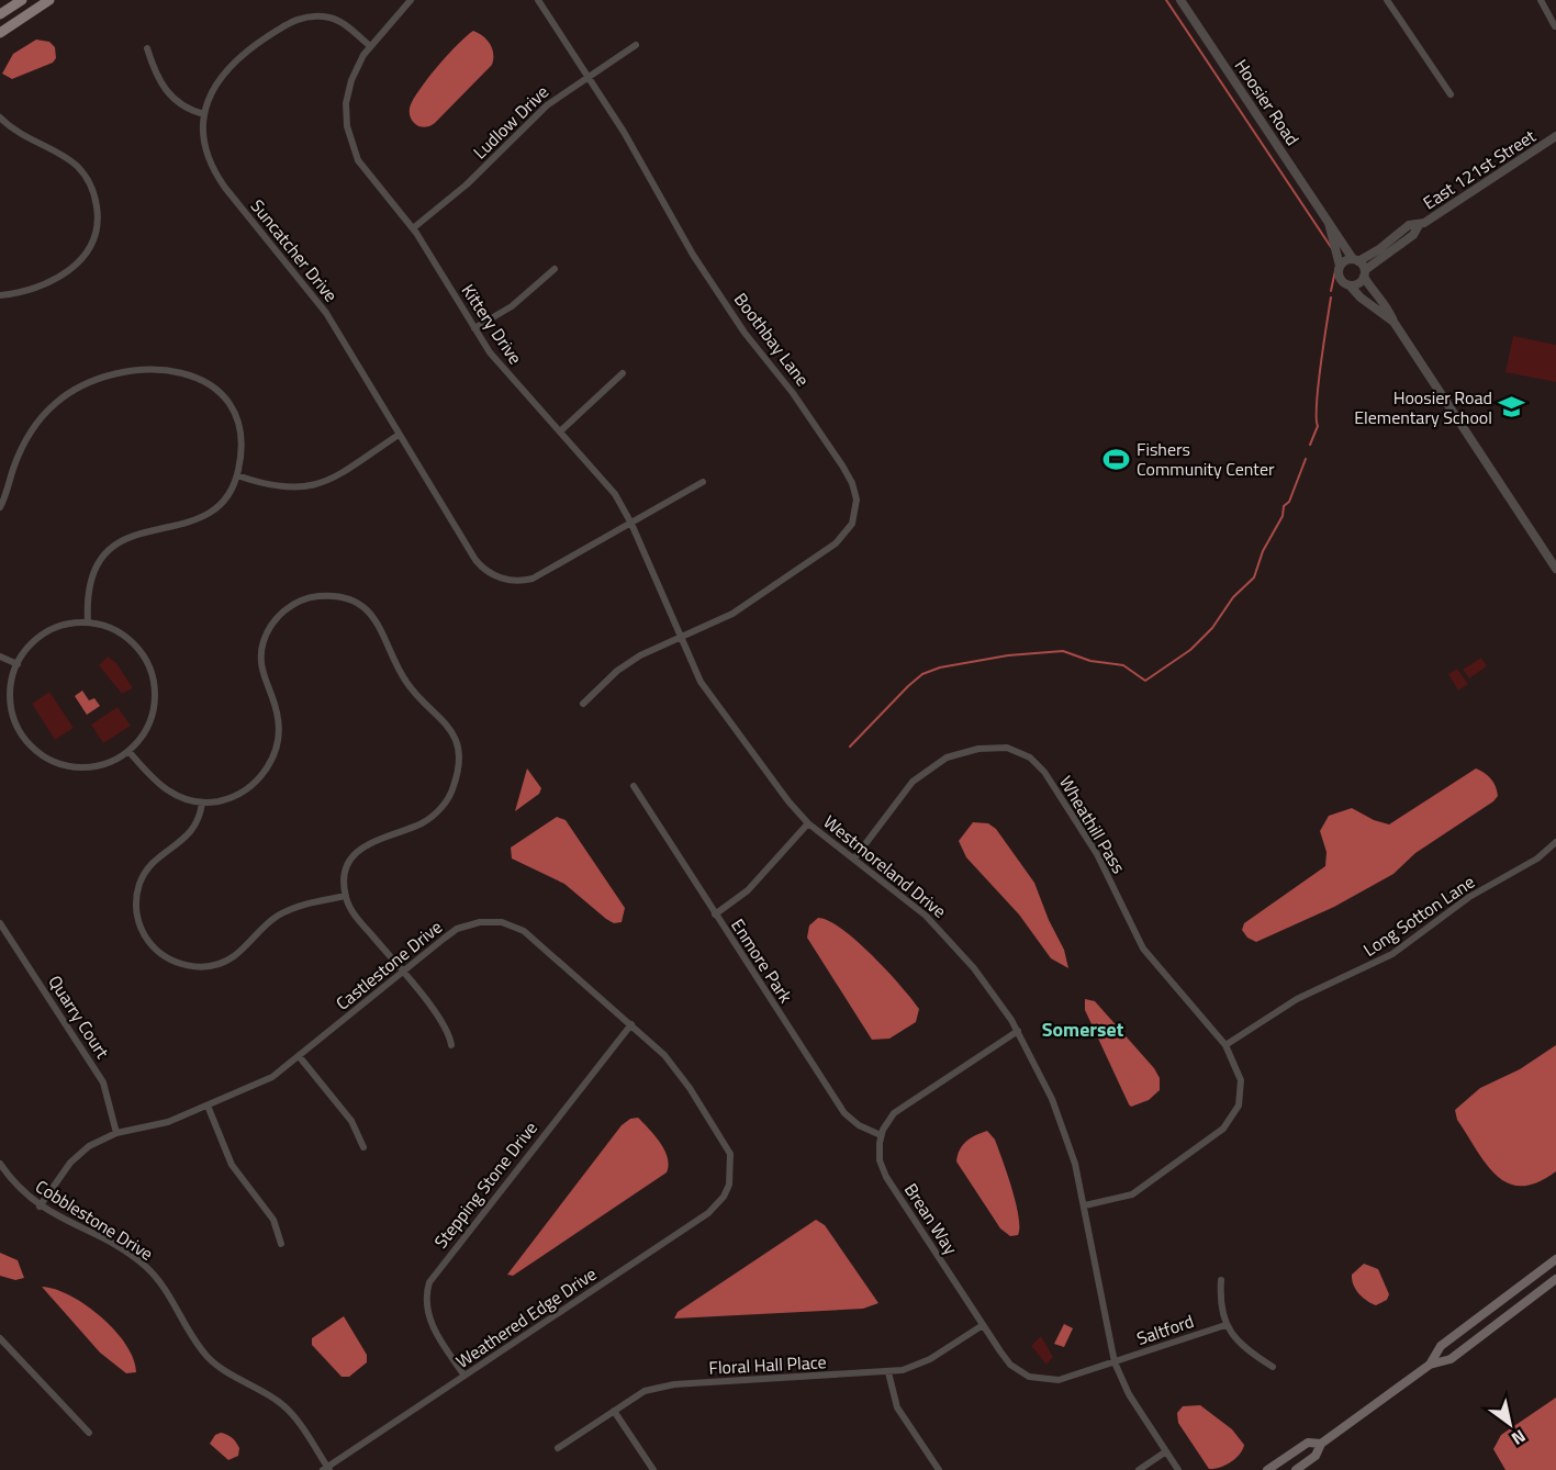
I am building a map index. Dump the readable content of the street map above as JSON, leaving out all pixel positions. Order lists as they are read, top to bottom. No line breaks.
{"streets":{"street":["Hoosier Road","Ludlow Drive","East 121st Street","Suncatcher Drive","Kittery Drive","Boothbay Lane","Wheathill Pass","Westmoreland Drive","Long Sotton Lane","Enmore Park","Castlestone Drive","Quarry Court","Stepping Stone Drive","Brean Way","Cobblestone Drive","Weathered Edge Drive","Saltford","Floral Hall Place"]},"crossings":[["Hoosier Road","East 121st Street"],["Ludlow Drive","Kittery Drive"],["Ludlow Drive","Boothbay Lane"],["Suncatcher Drive","Kittery Drive"],["Kittery Drive","Boothbay Lane"],["Kittery Drive","Westmoreland Drive"],["Wheathill Pass","Westmoreland Drive"],["Wheathill Pass","Long Sotton Lane"],["Westmoreland Drive","Brean Way"],["Westmoreland Drive","Saltford"],["Enmore Park","Brean Way"],["Castlestone Drive","Quarry Court"],["Castlestone Drive","Stepping Stone Drive"],["Castlestone Drive","Cobblestone Drive"],["Castlestone Drive","Weathered Edge Drive"],["Stepping Stone Drive","Weathered Edge Drive"],["Brean Way","Saltford"],["Brean Way","Floral Hall Place"],["Cobblestone Drive","Weathered Edge Drive"]],"districts":["Somerset"],"places":{"school or university":["Hoosier Road Elementary School"],"sports":["Fishers Community Center"]},"north":"bottom right"}
